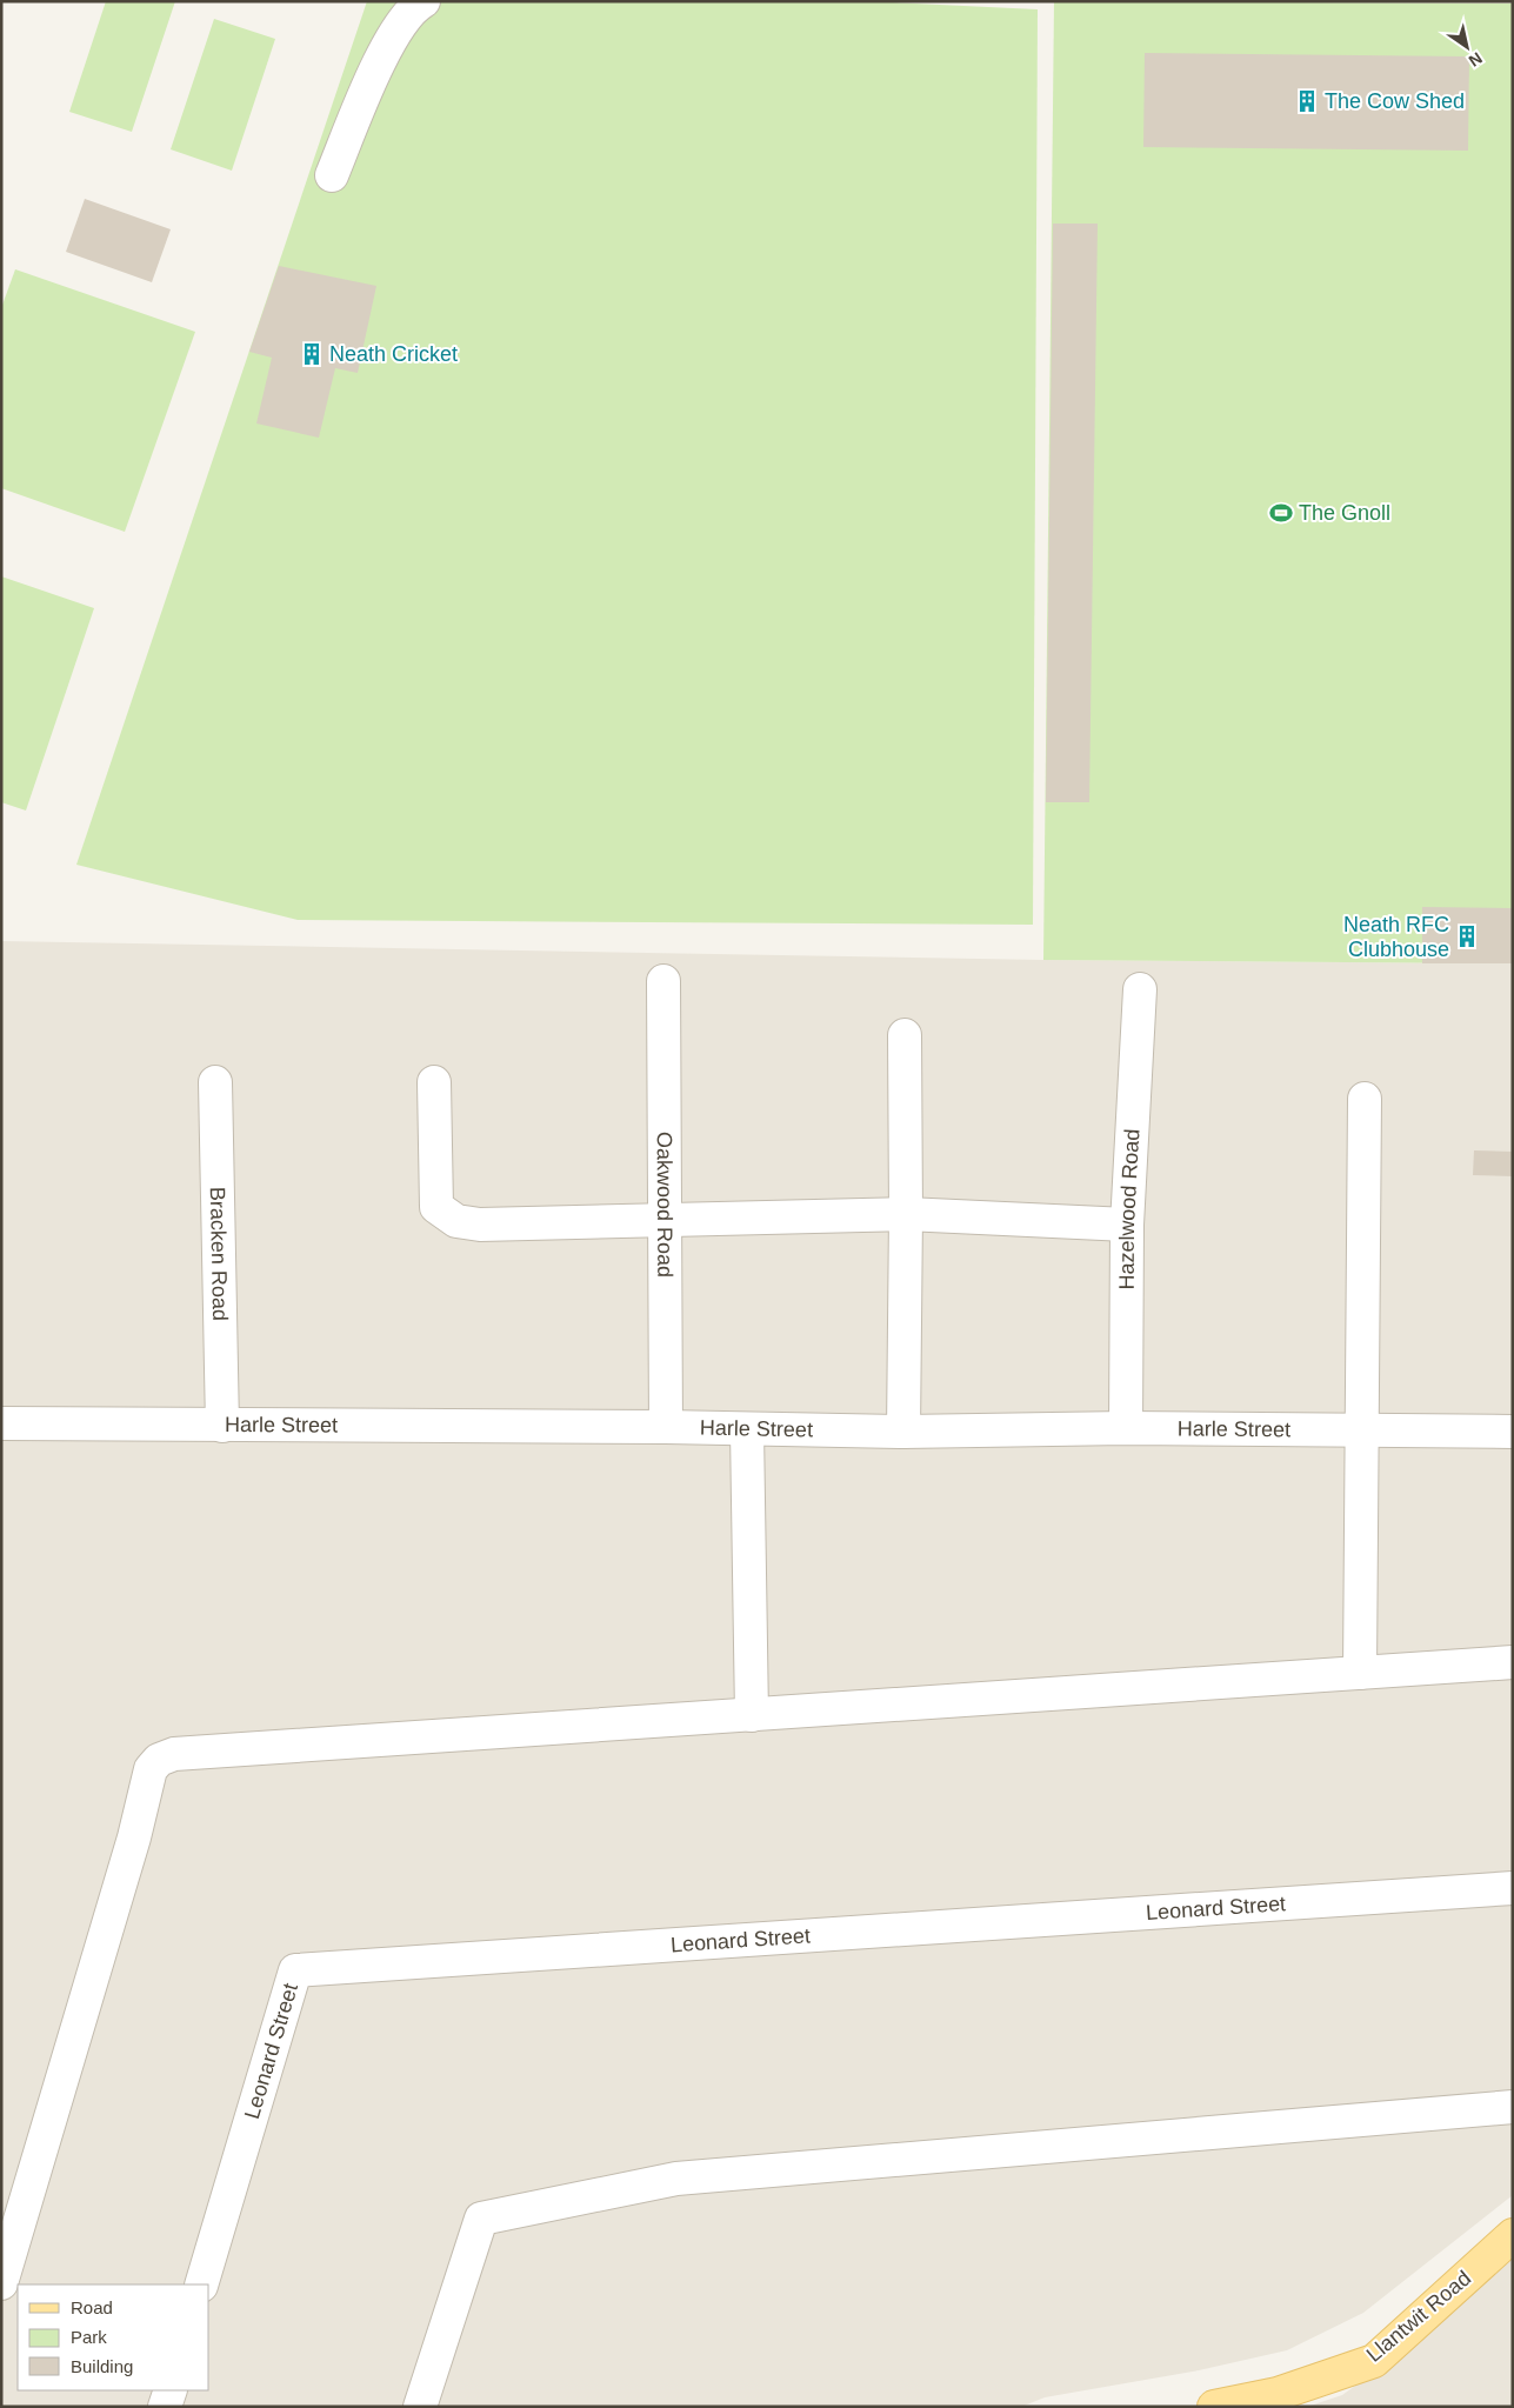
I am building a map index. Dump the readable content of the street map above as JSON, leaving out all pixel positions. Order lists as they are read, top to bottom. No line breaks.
{"streets":{"main road":["Llantwit Road"],"street":["Oakwood Road","Hazelwood Road","Bracken Road","Harle Street","Leonard Street"]},"crossings":[["Oakwood Road","Harle Street"],["Hazelwood Road","Harle Street"],["Bracken Road","Harle Street"]],"places":{"building":["The Cow Shed","Neath Cricket","Neath RFC Clubhouse"],"sports":["The Gnoll"]},"legend":["Road","Park","Building"],"north":"bottom right"}
